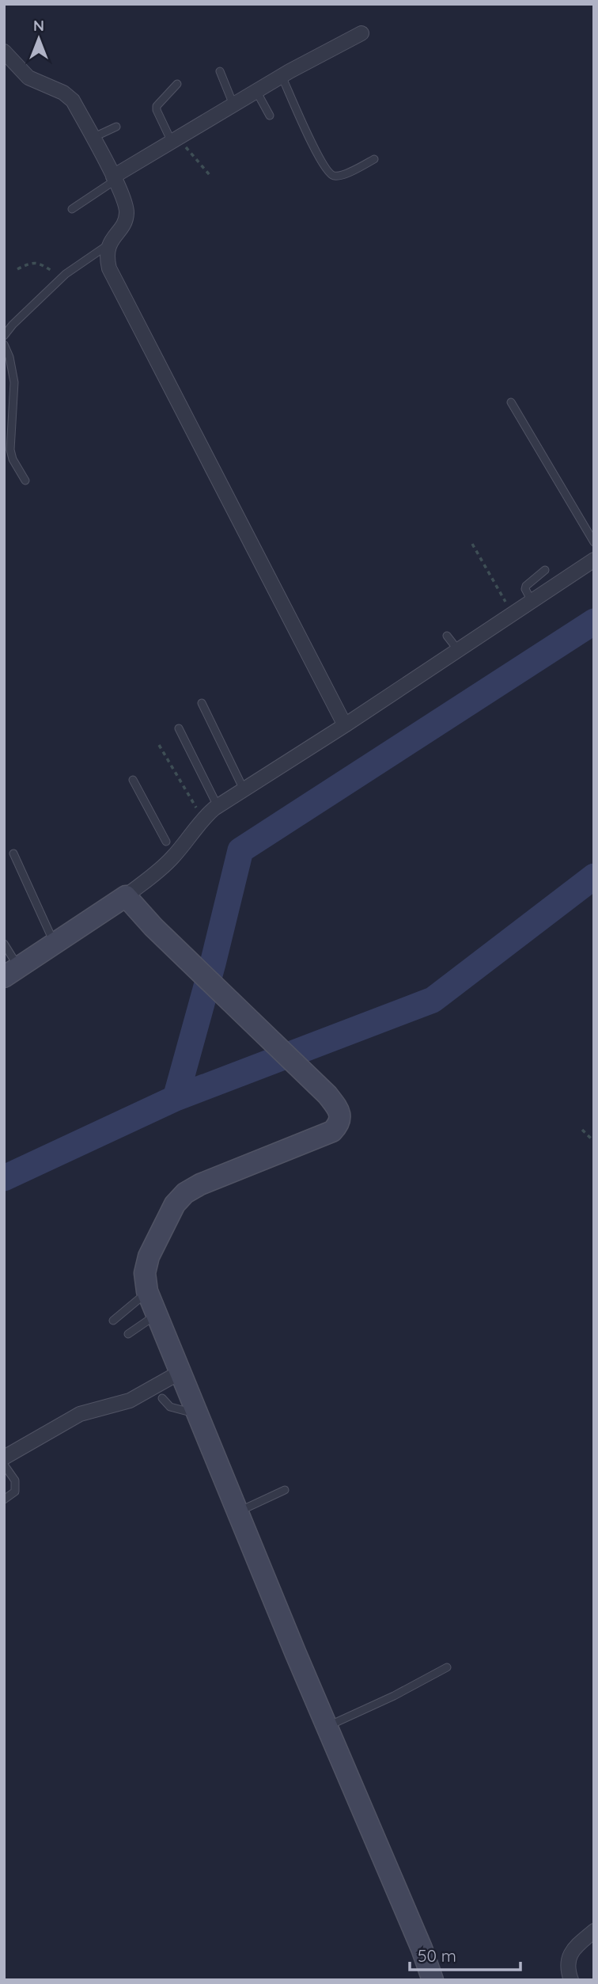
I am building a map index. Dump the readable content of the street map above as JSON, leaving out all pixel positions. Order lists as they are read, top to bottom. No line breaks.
{"scale_bar":"50 m","north":"top"}
